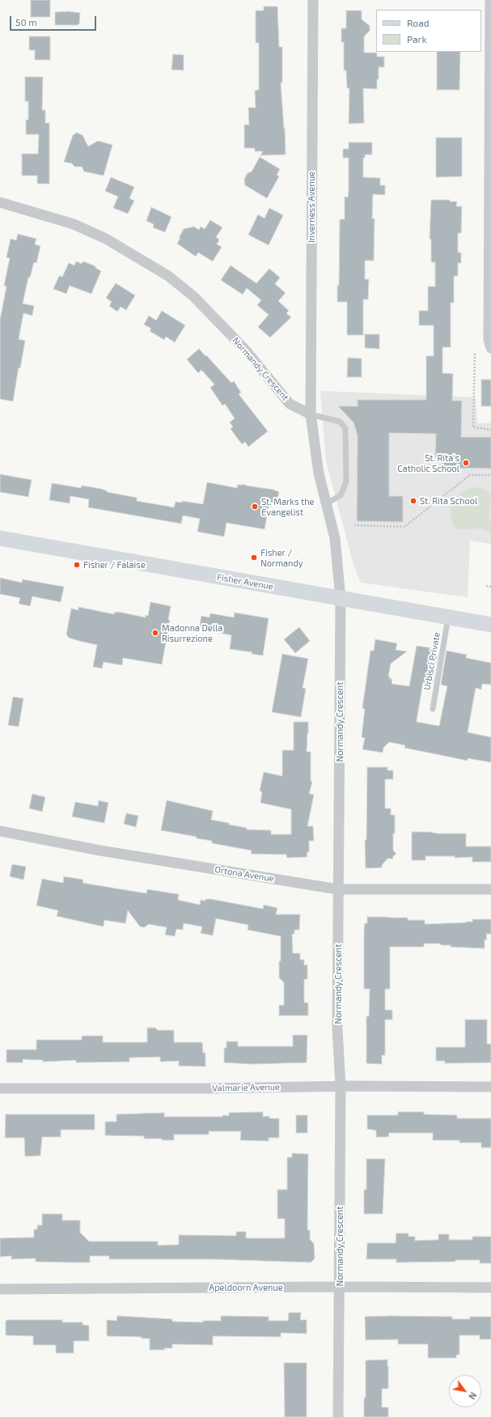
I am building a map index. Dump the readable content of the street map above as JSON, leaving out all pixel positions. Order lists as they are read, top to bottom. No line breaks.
{"streets":{"main road":["Fisher Avenue"],"street":["Inverness Avenue","Normandy Crescent","Ortona Avenue","Valmarie Avenue","Apeldoorn Avenue"],"lane":["Urbisci Private"]},"crossings":[["Inverness Avenue","Normandy Crescent"],["Normandy Crescent","Fisher Avenue"],["Normandy Crescent","Ortona Avenue"],["Normandy Crescent","Valmarie Avenue"],["Normandy Crescent","Apeldoorn Avenue"],["Fisher Avenue","Urbisci Private"]],"places":["St. Rita's Catholic School","St. Rita School","St. Marks the Evangelist","Fisher / Normandy","Fisher / Falaise","Madonna Della Risurrezione"],"legend":["Road","Park"],"scale_bar":"50 m","north":"bottom right"}
